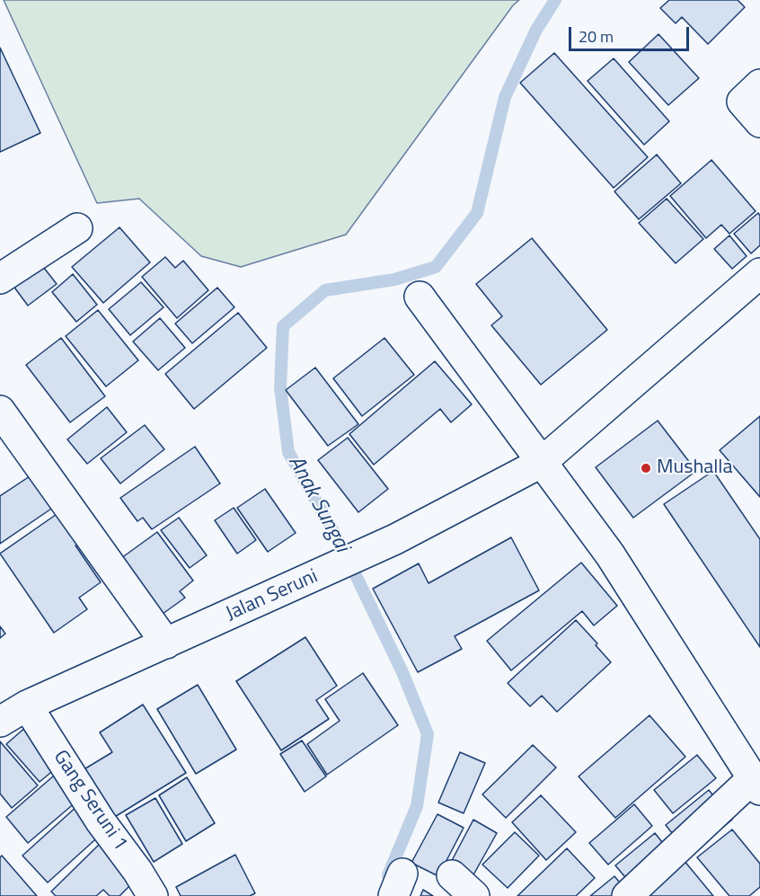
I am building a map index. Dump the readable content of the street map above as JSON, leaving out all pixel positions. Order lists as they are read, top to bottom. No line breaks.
{"streets":{"street":["Jalan Seruni","Gang Seruni 1"]},"crossings":[["Jalan Seruni","Gang Seruni 1"]],"water":["Anak Sungai"],"places":["Mushalla"],"scale_bar":"20 m"}
